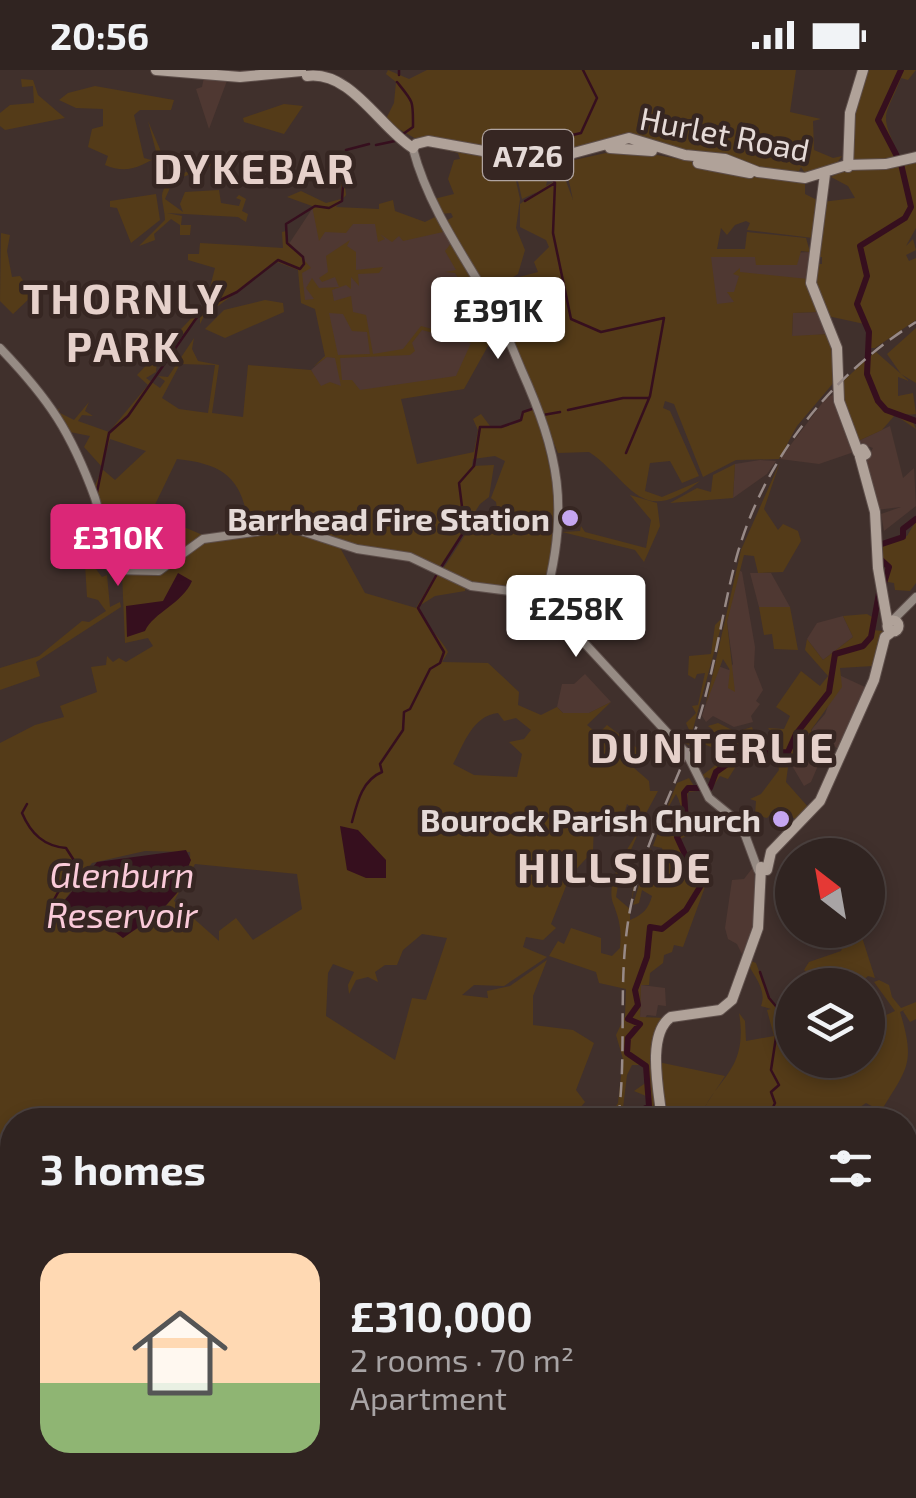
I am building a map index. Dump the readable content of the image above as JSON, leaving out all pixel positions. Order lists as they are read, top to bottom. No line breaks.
{"streets":{"main road":["Hurlet Road","A726"]},"crossings":[["Hurlet Road","A726"]],"districts":["DYKEBAR","THORNLY PARK","DUNTERLIE","HILLSIDE"],"water":["Glenburn Reservoir"],"places":["Barrhead Fire Station","Bourock Parish Church"],"north":"top left","page":{"status":"20:56","price":["£391K","£310K","£258K"],"heading":"3 homes","list":[{"name":"£310,000","note":"2 rooms · 70 m² · Apartment"}]}}
